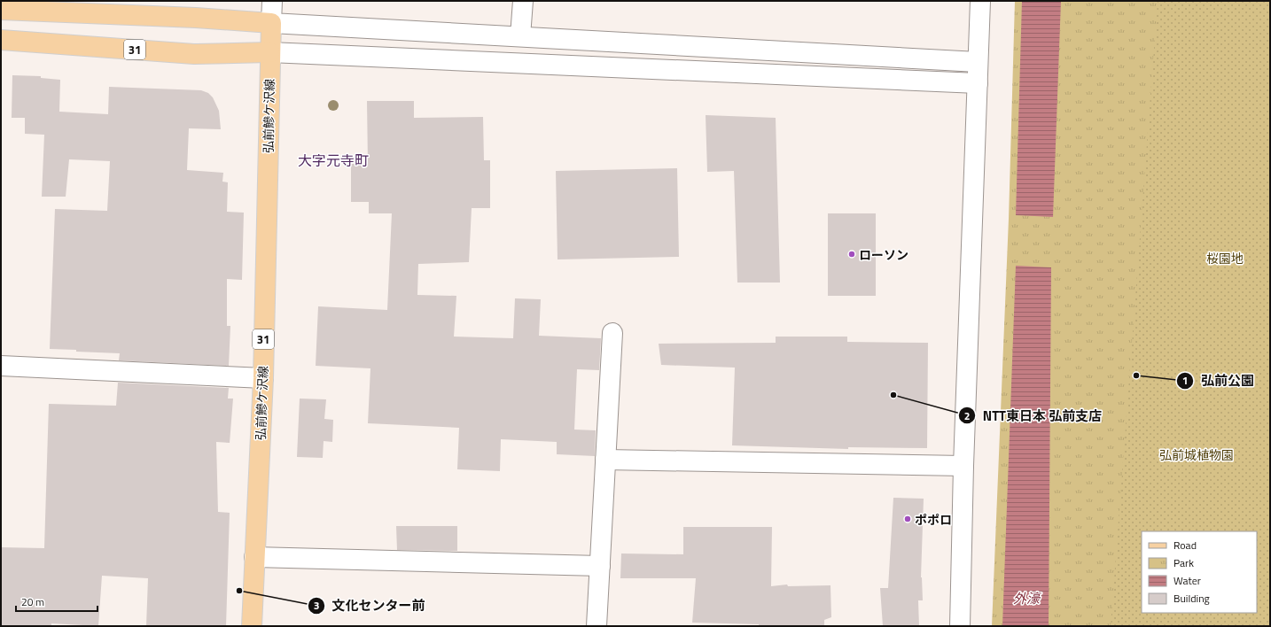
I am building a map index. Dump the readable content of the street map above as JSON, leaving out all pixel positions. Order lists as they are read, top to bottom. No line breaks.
{"streets":{"main road":["31","弘前鰺ケ沢線"]},"crossings":[["31","弘前鰺ケ沢線"]],"districts":["大字元寺町"],"water":["外濠"],"parks":["桜園地","弘前城植物園"],"places":["ローソン","弘前公園","NTT東日本 弘前支店","ポポロ","文化センター前"],"legend":["Road","Park","Water","Building"],"scale_bar":"20 m"}
